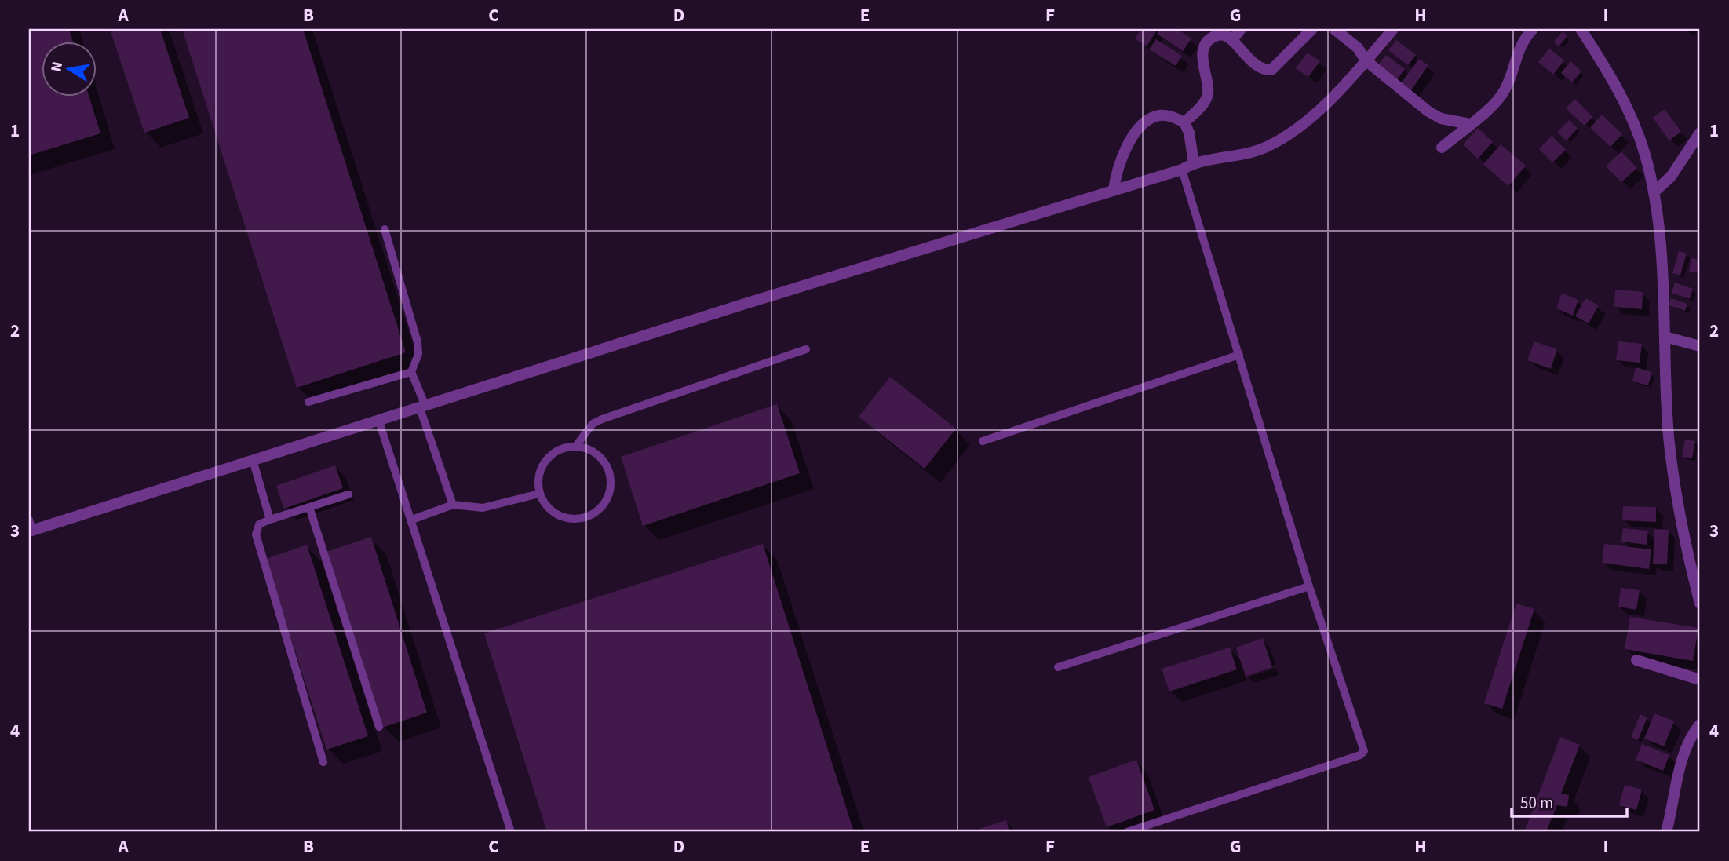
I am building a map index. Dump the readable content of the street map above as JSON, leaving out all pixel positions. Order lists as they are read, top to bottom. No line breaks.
{"scale_bar":"50 m","north":"left","grid":{"columns":["A","B","C","D","E","F","G","H","I"],"rows":["1","2","3","4"]}}
